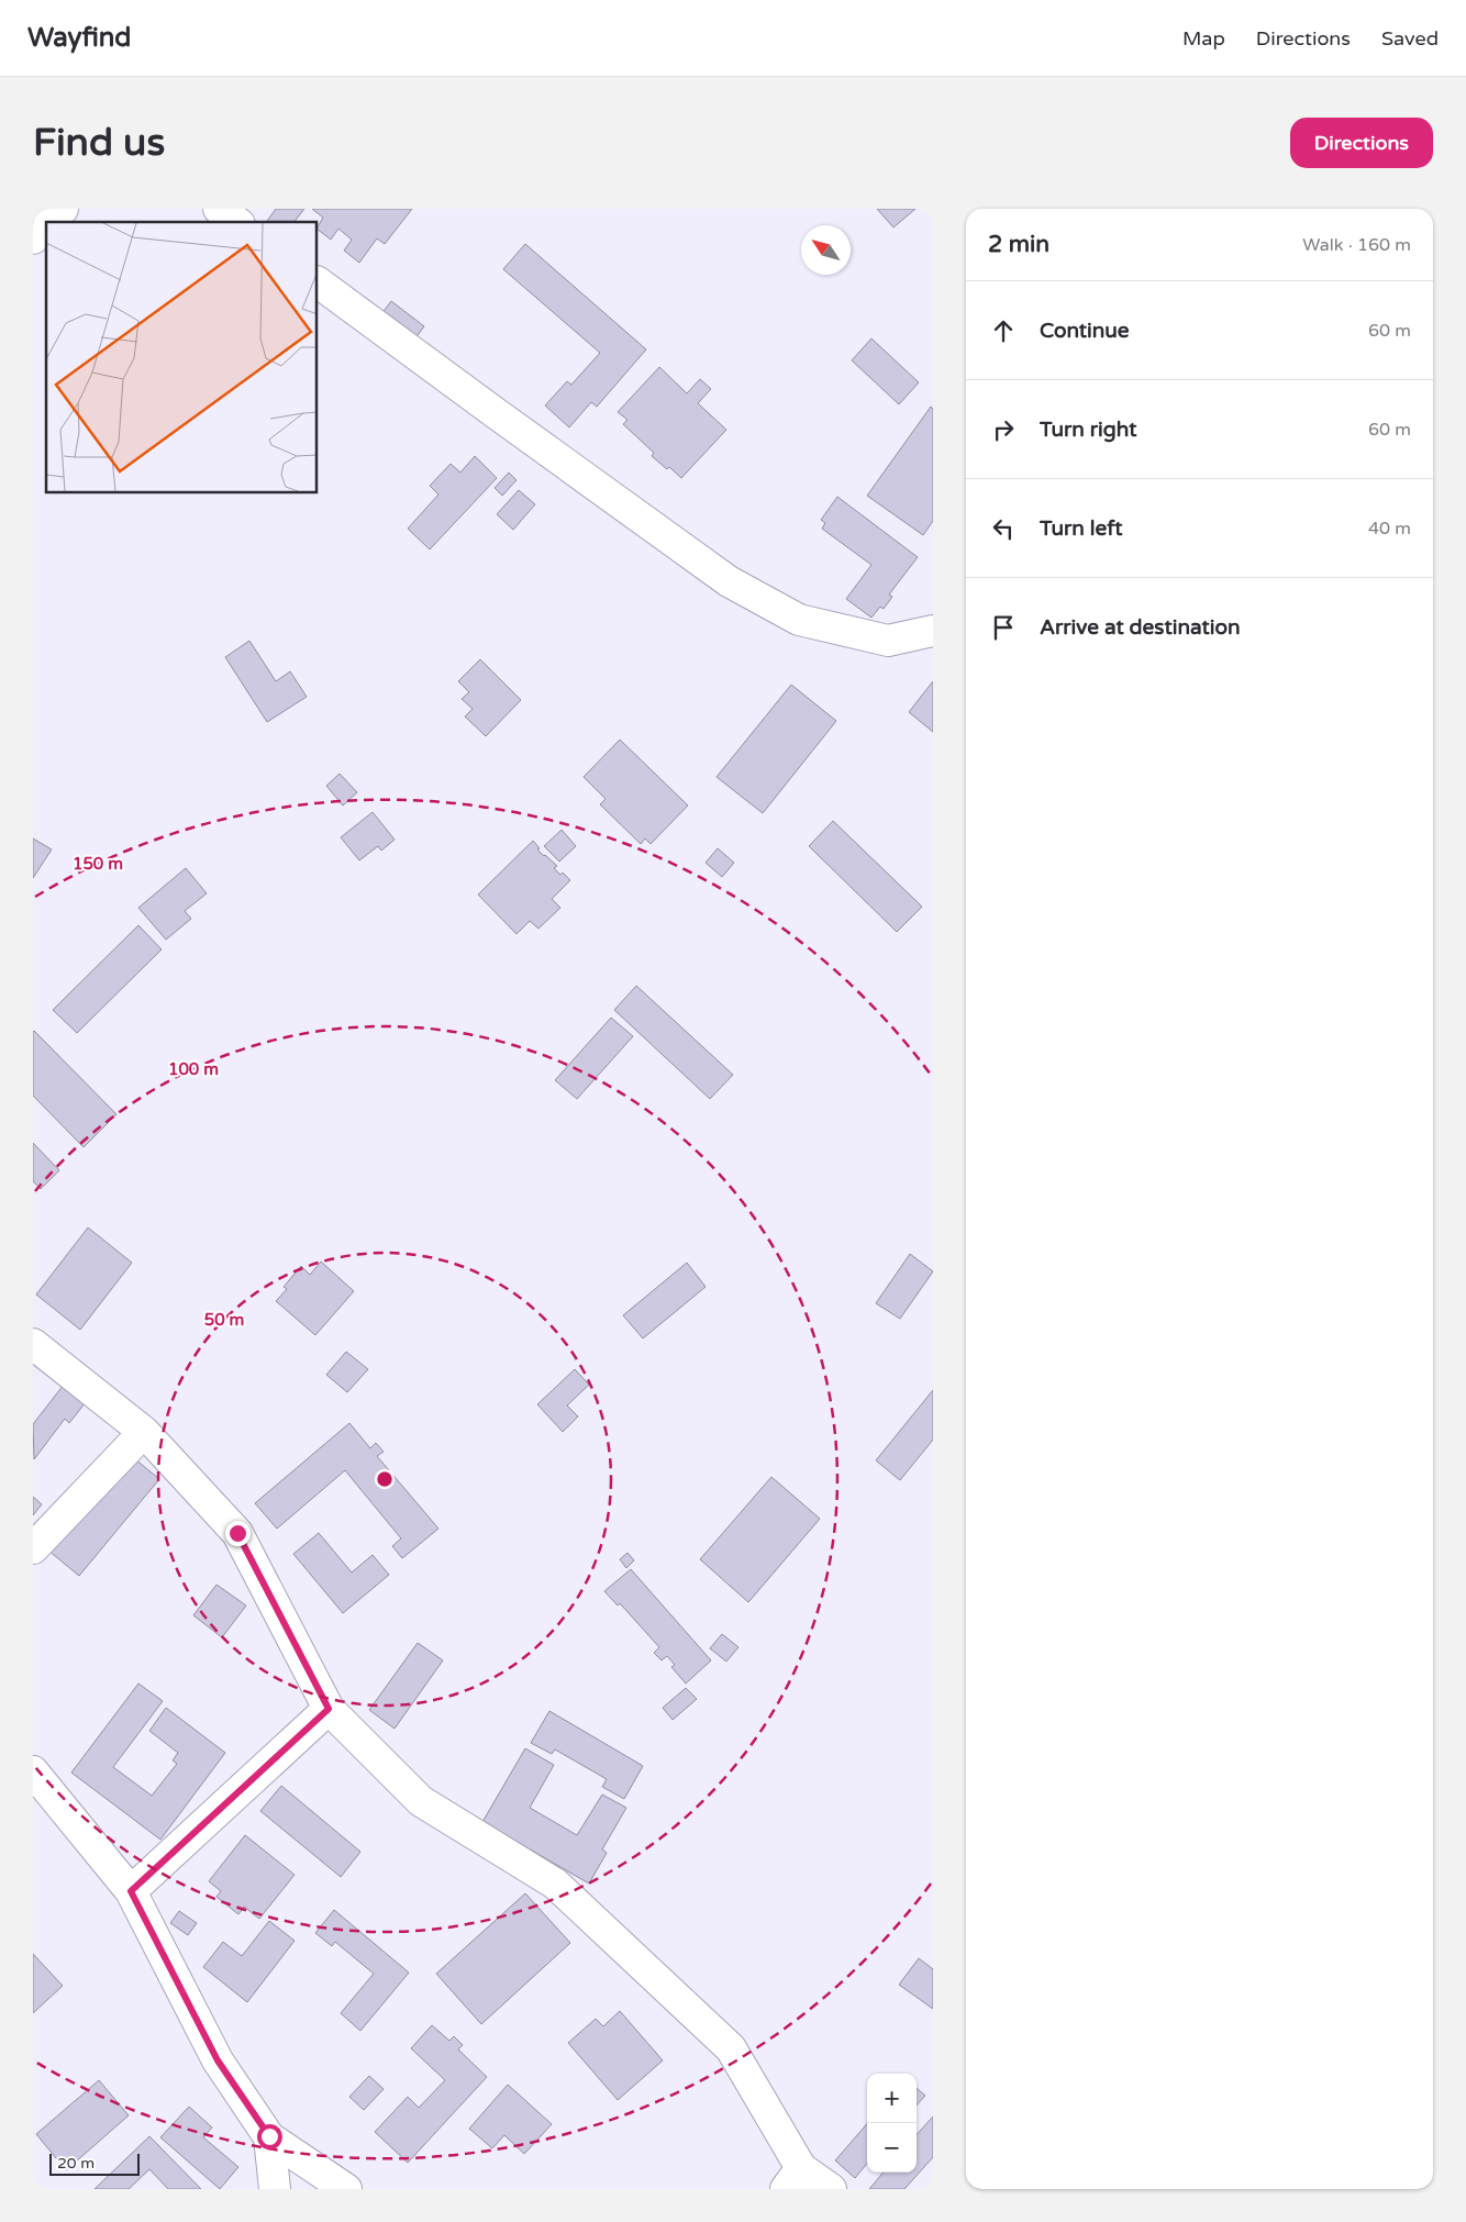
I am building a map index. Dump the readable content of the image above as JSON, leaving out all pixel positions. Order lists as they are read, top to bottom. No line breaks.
{"scale_bar":"20 m","north":"top left","page":{"header":"Wayfind","nav":["Map","Directions","Saved"],"buttons":"Directions","title":"Find us","heading":["2 min","Walk · 160 m"],"list":[["Continue","60 m"],["Turn right","60 m"],["Turn left","40 m"],"Arrive at destination"],"map_buttons":["+","−"],"scale":"20 m"},"rings":["150 m","100 m","50 m"]}
